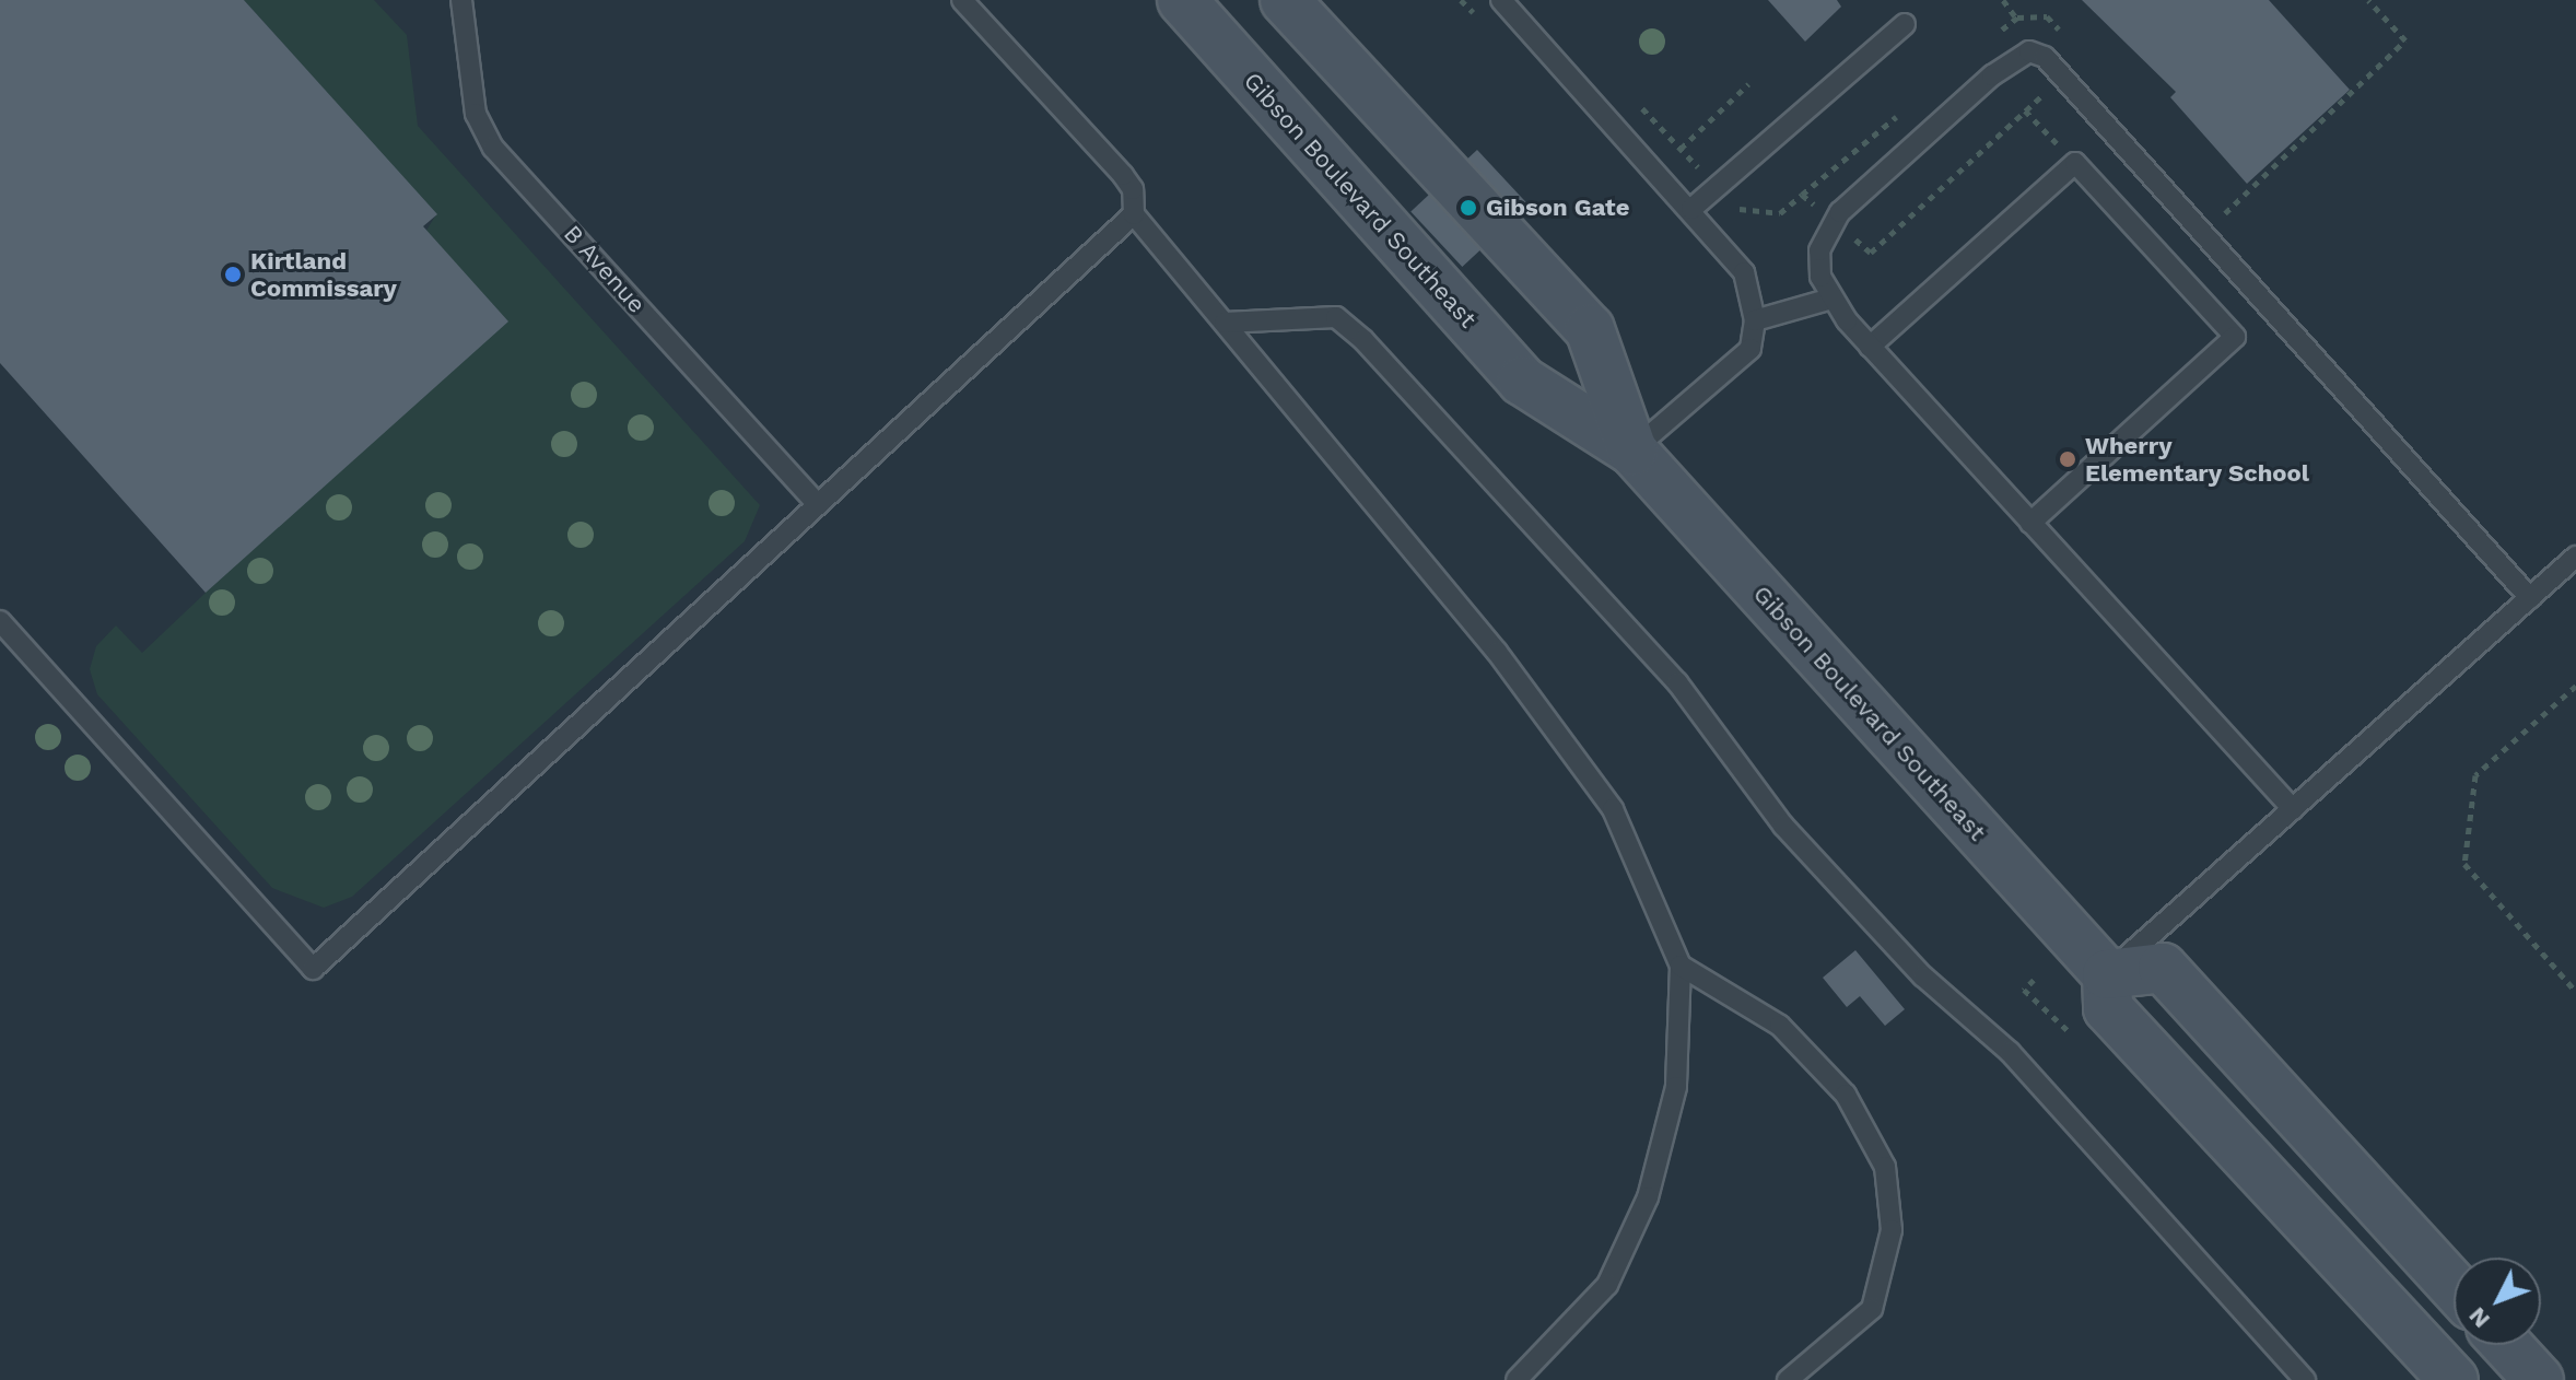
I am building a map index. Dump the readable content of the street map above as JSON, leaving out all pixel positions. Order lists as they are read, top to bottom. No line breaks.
{"streets":{"main road":["Gibson Boulevard Southeast"],"lane":["B Avenue"]},"places":["Gibson Gate","Kirtland Commissary","Wherry Elementary School"],"north":"bottom left"}
